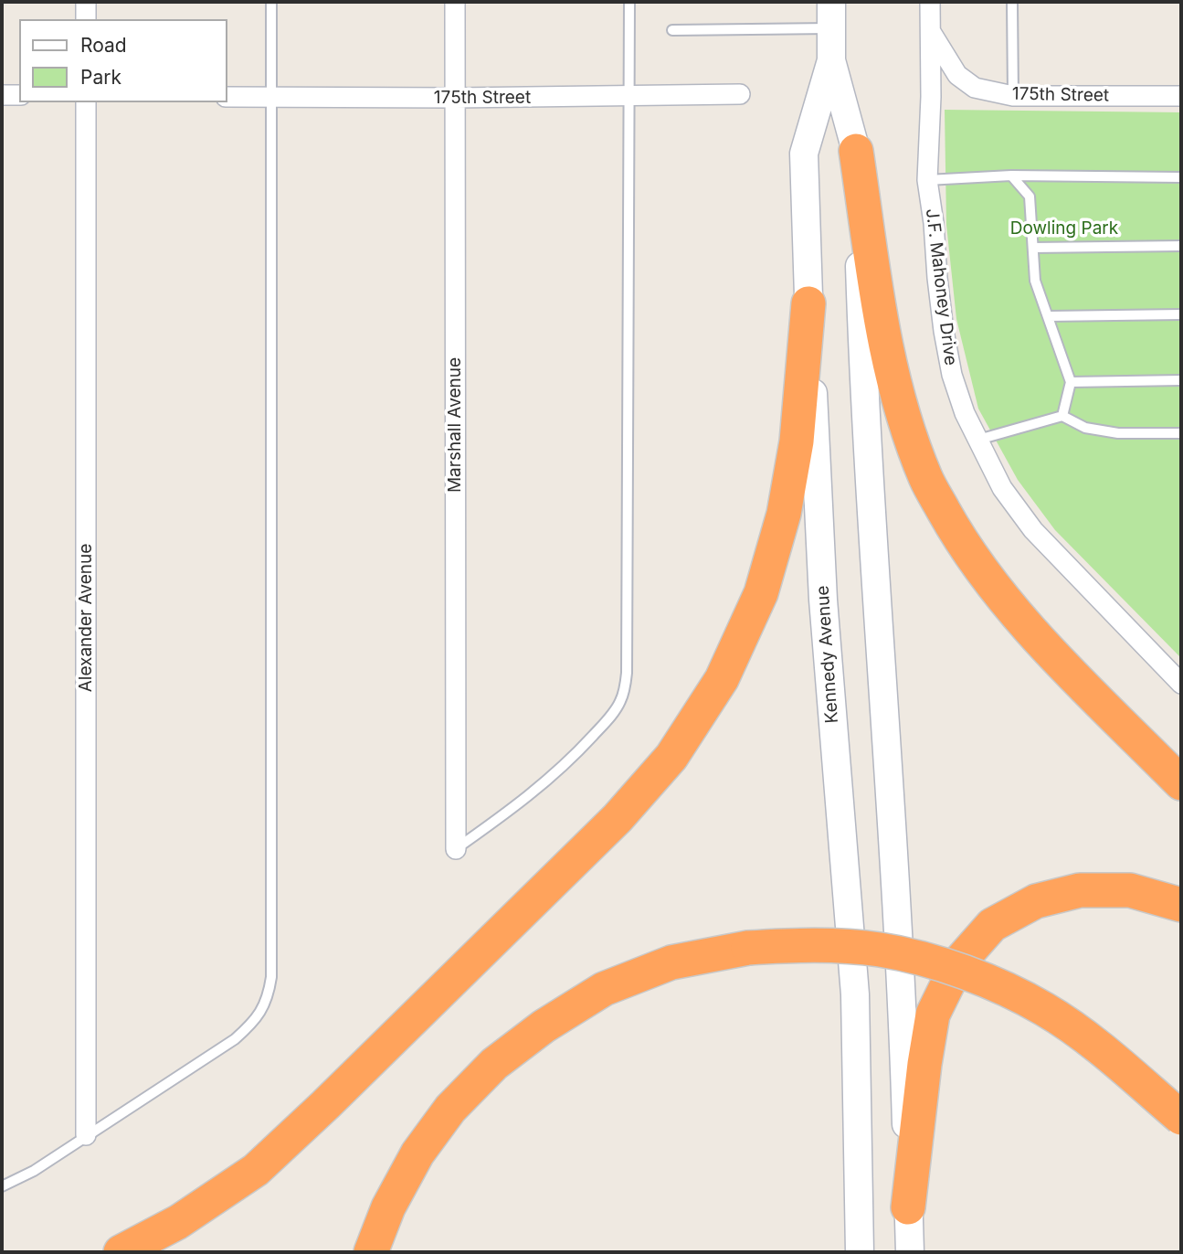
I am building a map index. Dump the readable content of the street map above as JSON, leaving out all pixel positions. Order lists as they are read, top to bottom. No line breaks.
{"streets":{"main road":["Kennedy Avenue"],"street":["175th Street","J.F. Mahoney Drive","Marshall Avenue","Alexander Avenue"]},"crossings":[["175th Street","J.F. Mahoney Drive"],["175th Street","Marshall Avenue"]],"parks":["Dowling Park"],"legend":["Road","Park"]}
